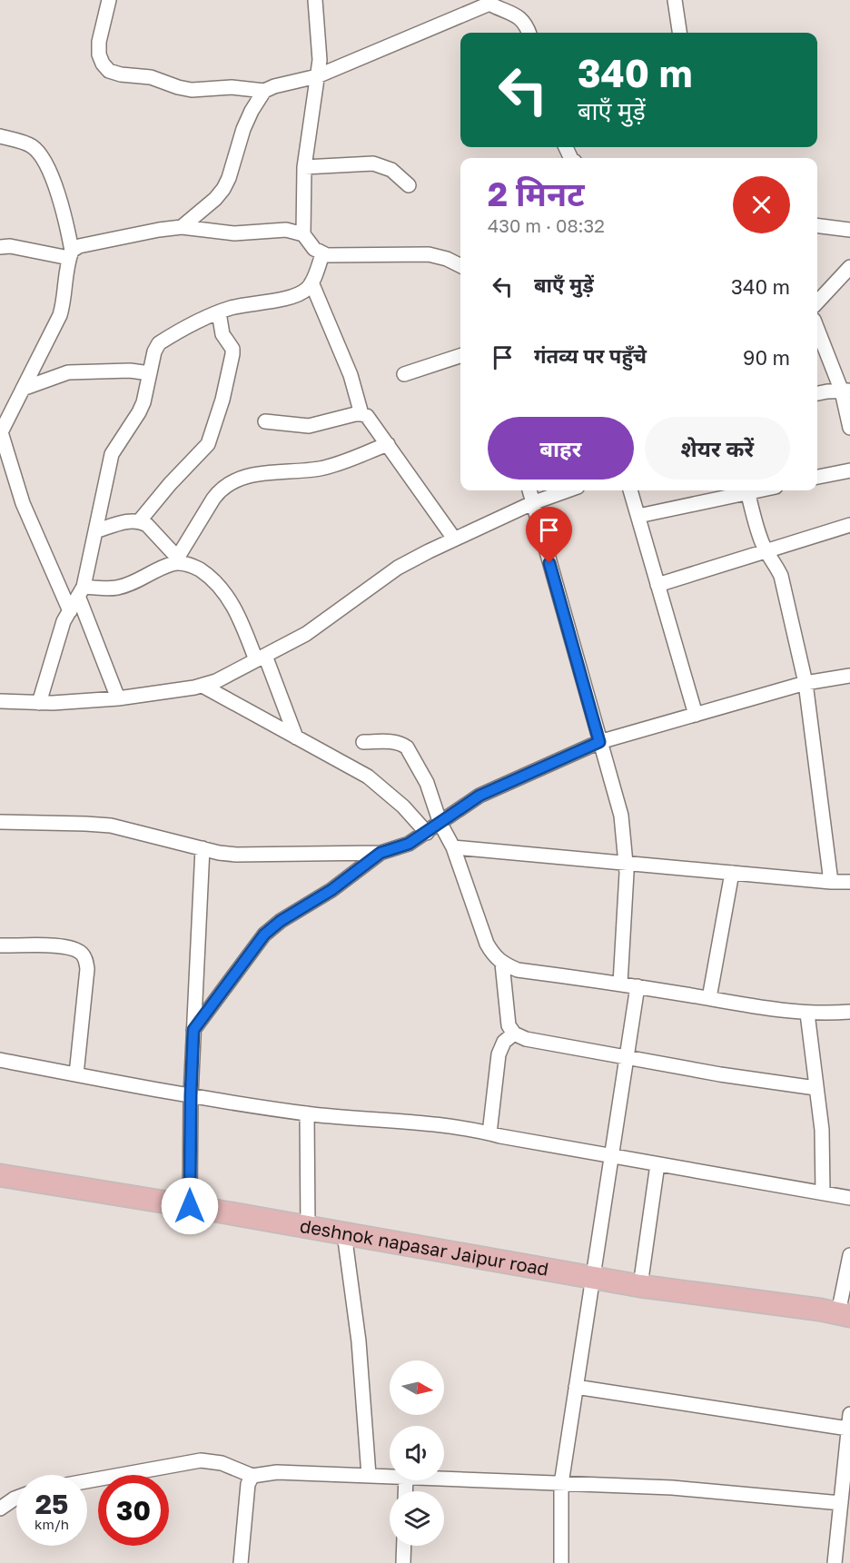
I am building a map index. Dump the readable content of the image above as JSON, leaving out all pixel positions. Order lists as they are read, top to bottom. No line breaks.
{"streets":{"main road":["deshnok napasar Jaipur road"]},"north":"right","page":{"turn":["340 m","बाएँ मुड़ें"],"heading":["2 मिनट","430 m · 08:32"],"list":[{"name":"बाएँ मुड़ें","value":"340 m"},{"name":"गंतव्य पर पहुँचे","value":"90 m"}],"buttons":["बाहर","शेयर करें"],"speed":"25 km/h","limit":"30"}}
